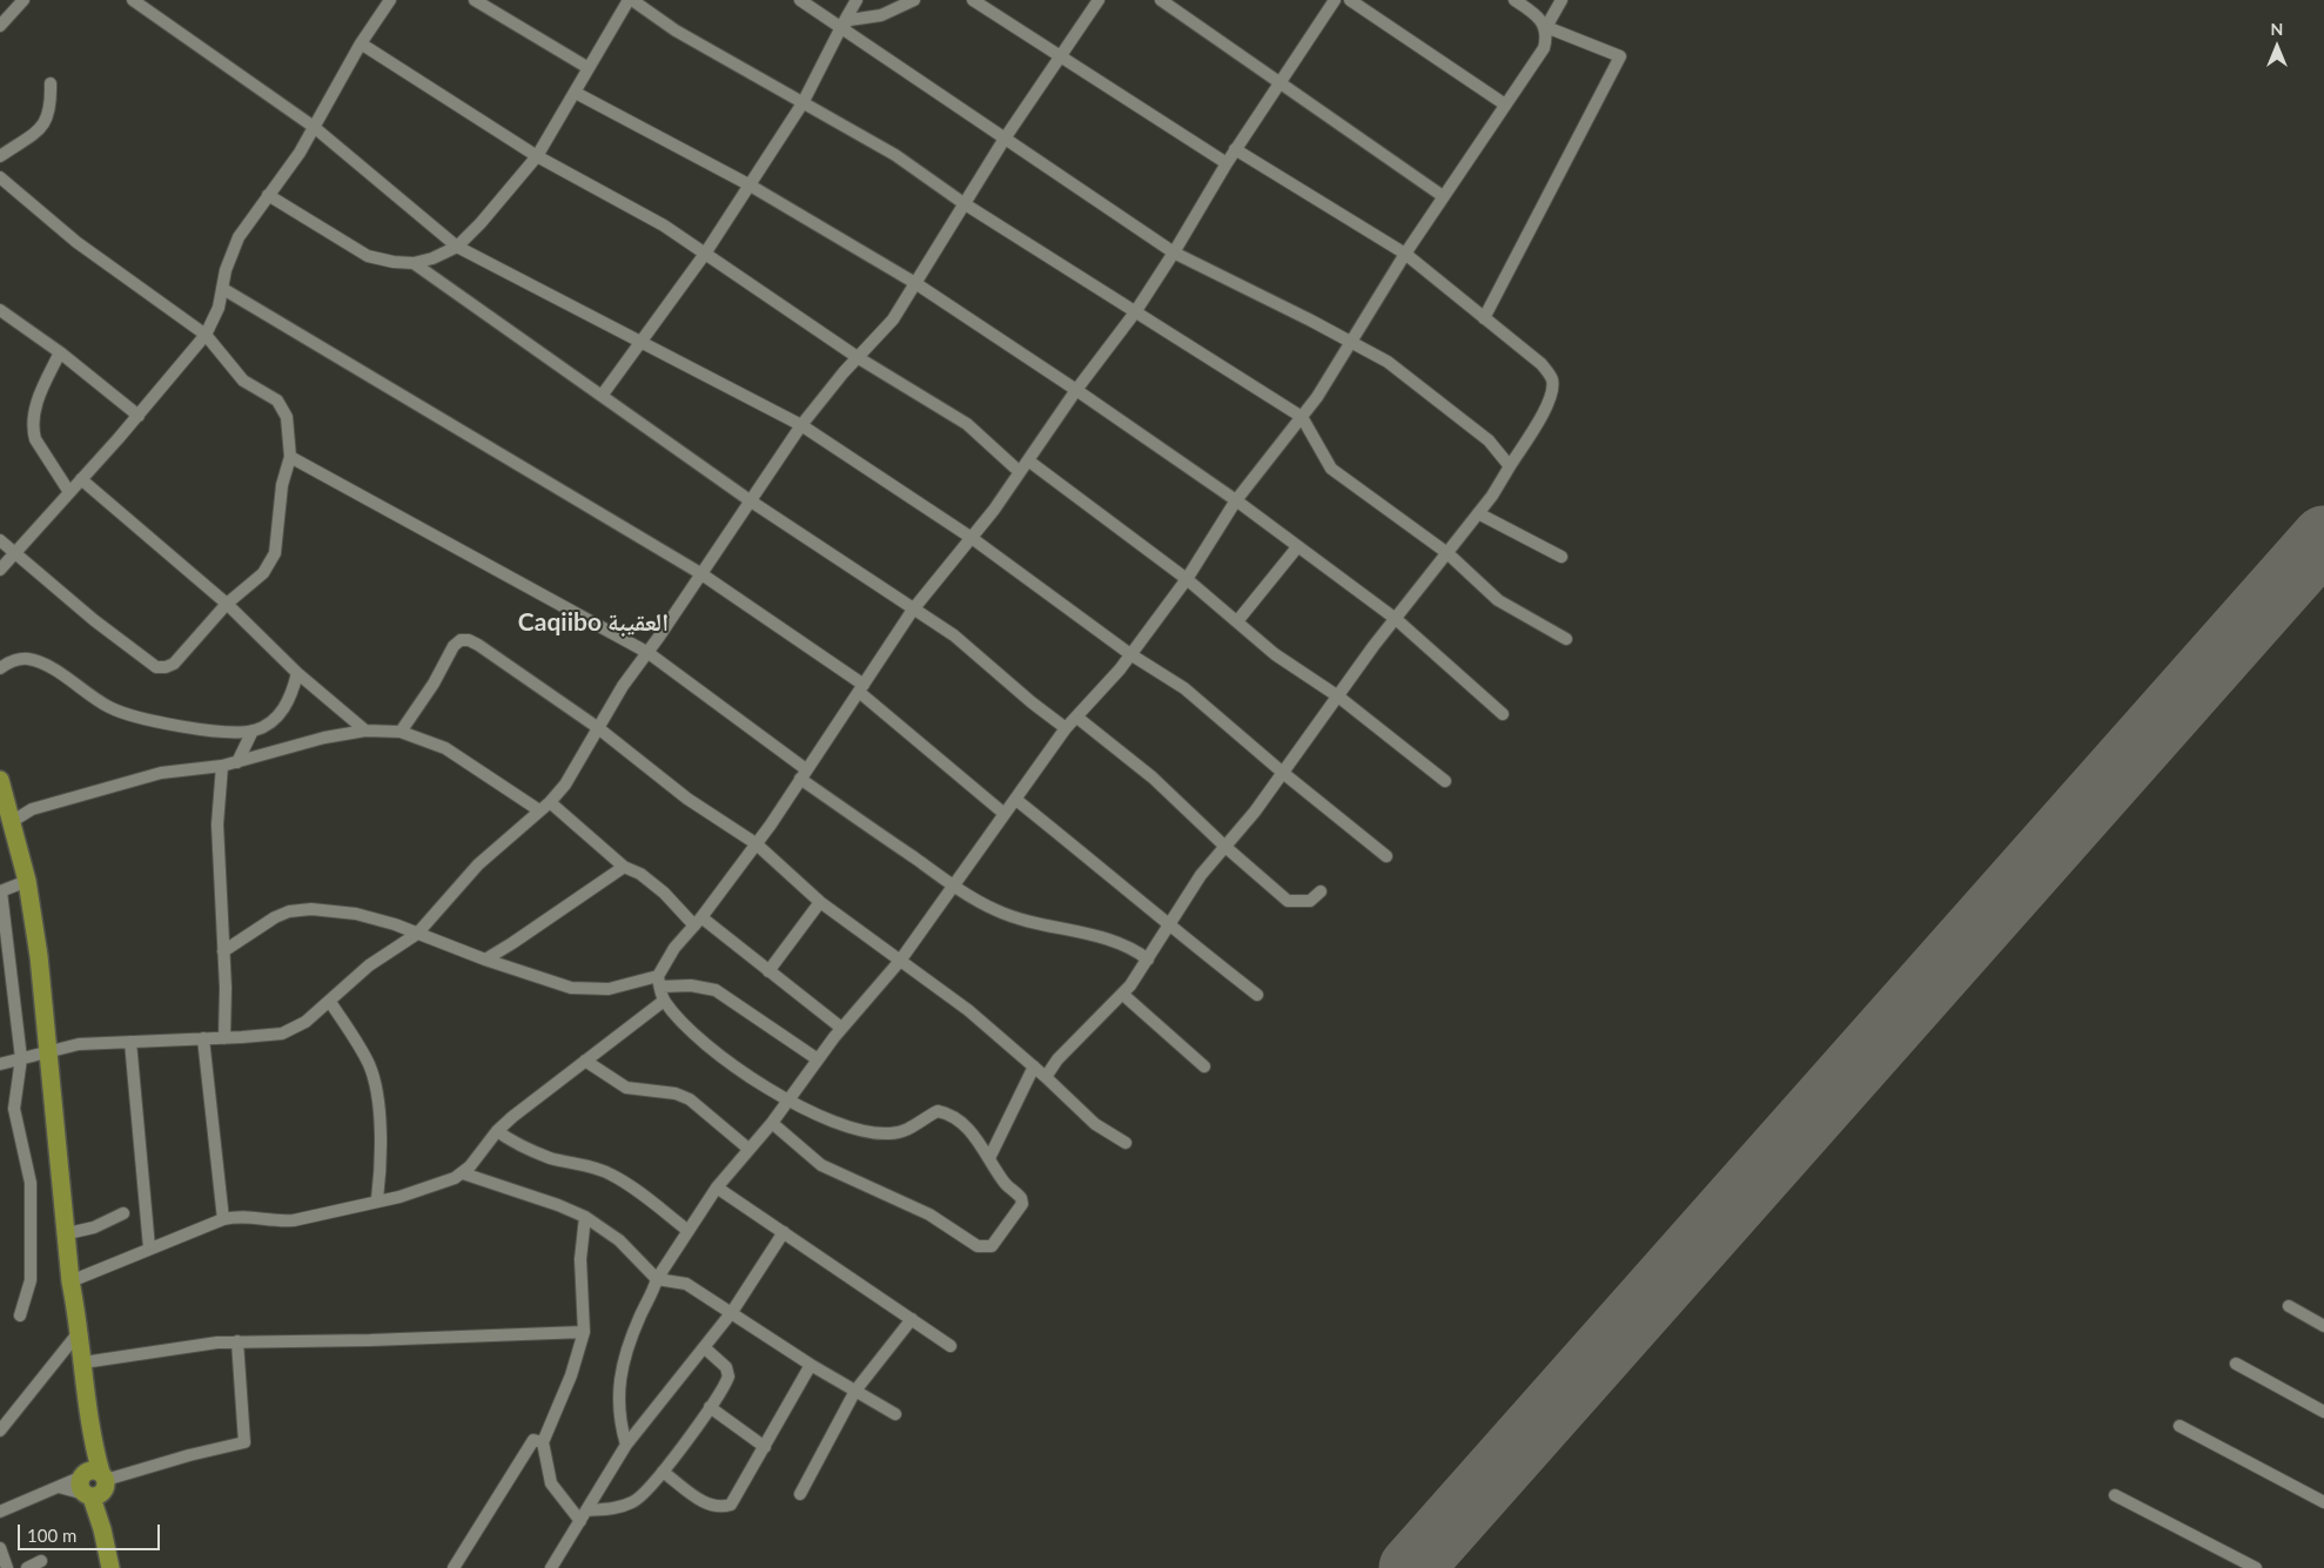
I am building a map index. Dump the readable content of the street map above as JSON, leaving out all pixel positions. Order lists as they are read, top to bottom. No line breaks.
{"districts":["Caqiibo العقيبة"],"scale_bar":"100 m","north":"top"}
